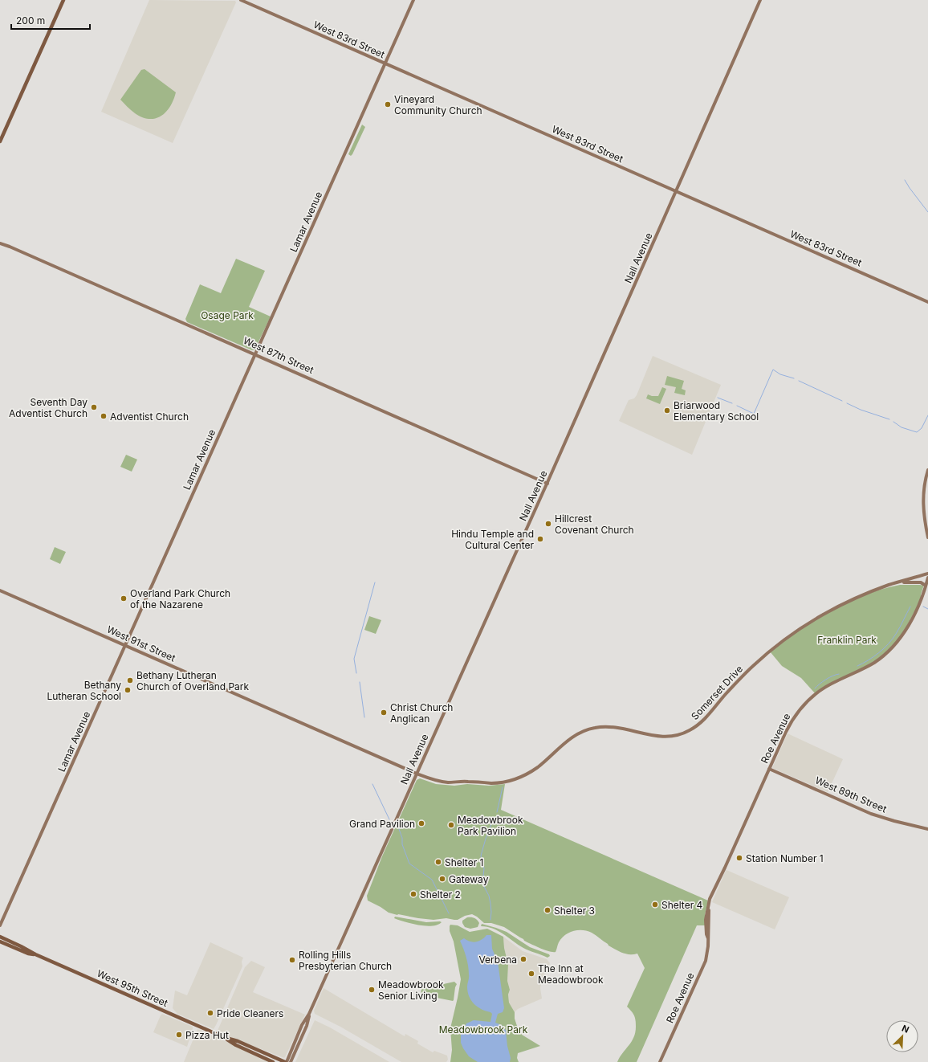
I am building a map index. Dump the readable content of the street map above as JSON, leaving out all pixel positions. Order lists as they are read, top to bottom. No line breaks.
{"streets":{"main road":["West 95th Street"],"street":["West 83rd Street","Lamar Avenue","Nall Avenue","West 87th Street","West 91st Street","Somerset Drive","Roe Avenue","West 89th Street"]},"crossings":[["West 83rd Street","Lamar Avenue"],["West 83rd Street","Nall Avenue"],["Lamar Avenue","West 87th Street"],["Lamar Avenue","West 91st Street"],["Nall Avenue","West 87th Street"],["Nall Avenue","West 91st Street"],["Nall Avenue","Somerset Drive"],["Nall Avenue","West 95th Street"],["West 91st Street","Somerset Drive"],["Roe Avenue","West 89th Street"]],"parks":["Osage Park","Franklin Park","Meadowbrook Park"],"places":["Vineyard Community Church","Seventh Day Adventist Church","Briarwood Elementary School","Adventist Church","Hillcrest Covenant Church","Hindu Temple and Cultural Center","Overland Park Church of the Nazarene","Bethany Lutheran Church of Overland Park","Bethany Lutheran School","Christ Church Anglican","Grand Pavilion","Meadowbrook Park Pavilion","Station Number 1","Shelter 1","Gateway","Shelter 2","Shelter 4","Shelter 3","Verbena","Rolling Hills Presbyterian Church","The Inn at Meadowbrook","Meadowbrook Senior Living","Pride Cleaners","Pizza Hut"],"scale_bar":"200 m","north":"top right"}
